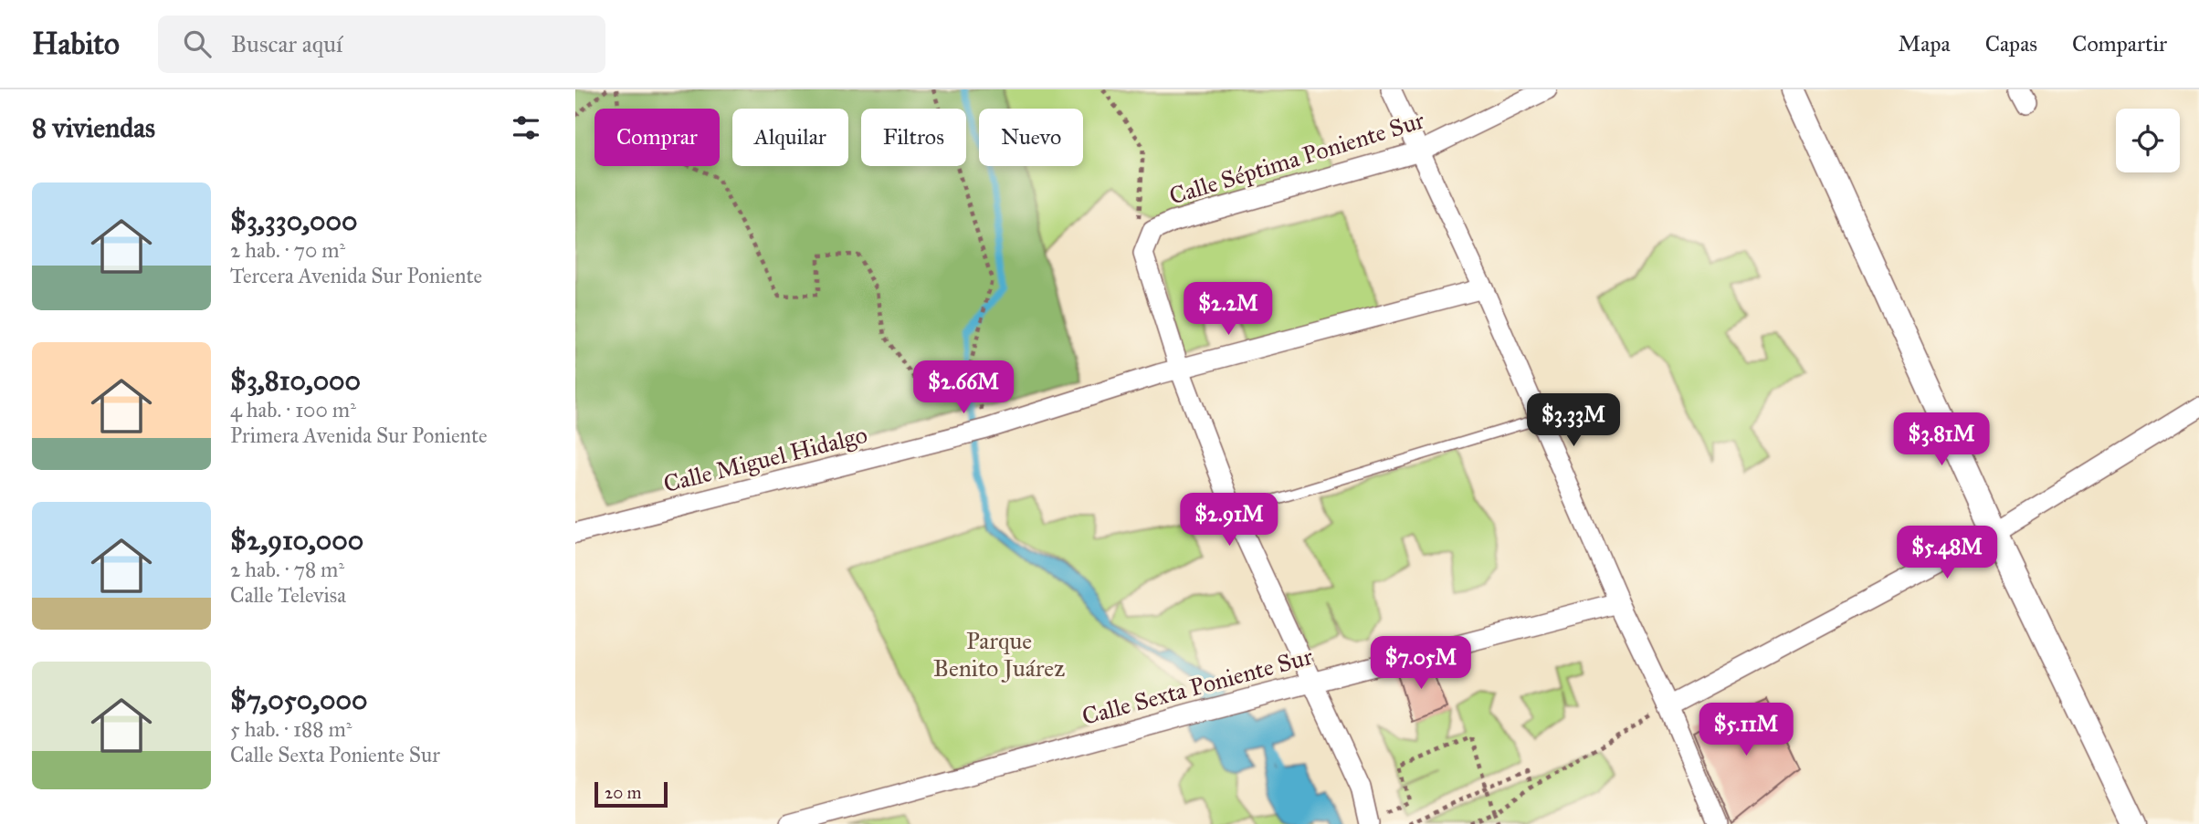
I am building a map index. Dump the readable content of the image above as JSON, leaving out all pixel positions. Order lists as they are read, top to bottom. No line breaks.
{"streets":{"street":["Calle Séptima Poniente Sur","Calle Miguel Hidalgo","Calle Sexta Poniente Sur"]},"crossings":[["Calle Séptima Poniente Sur","Calle Miguel Hidalgo"]],"parks":["Parque Benito Juárez"],"scale_bar":"20 m","page":{"header":"Habito","search":"Buscar aquí","nav":["Mapa","Capas","Compartir"],"heading":"8 viviendas","chip":["Comprar","Alquilar","Filtros","Nuevo"],"list":[{"name":"$3,330,000","note":"2 hab. · 70 m² · Tercera Avenida Sur Poniente"},{"name":"$3,810,000","note":"4 hab. · 100 m² · Primera Avenida Sur Poniente"},{"name":"$2,910,000","note":"2 hab. · 78 m² · Calle Televisa"},{"name":"$7,050,000","note":"5 hab. · 188 m² · Calle Sexta Poniente Sur"}],"price":["$2.2M","$2.66M","$3.33M","$3.81M","$2.91M","$5.48M","$7.05M","$5.11M"],"scale":"20 m"}}
